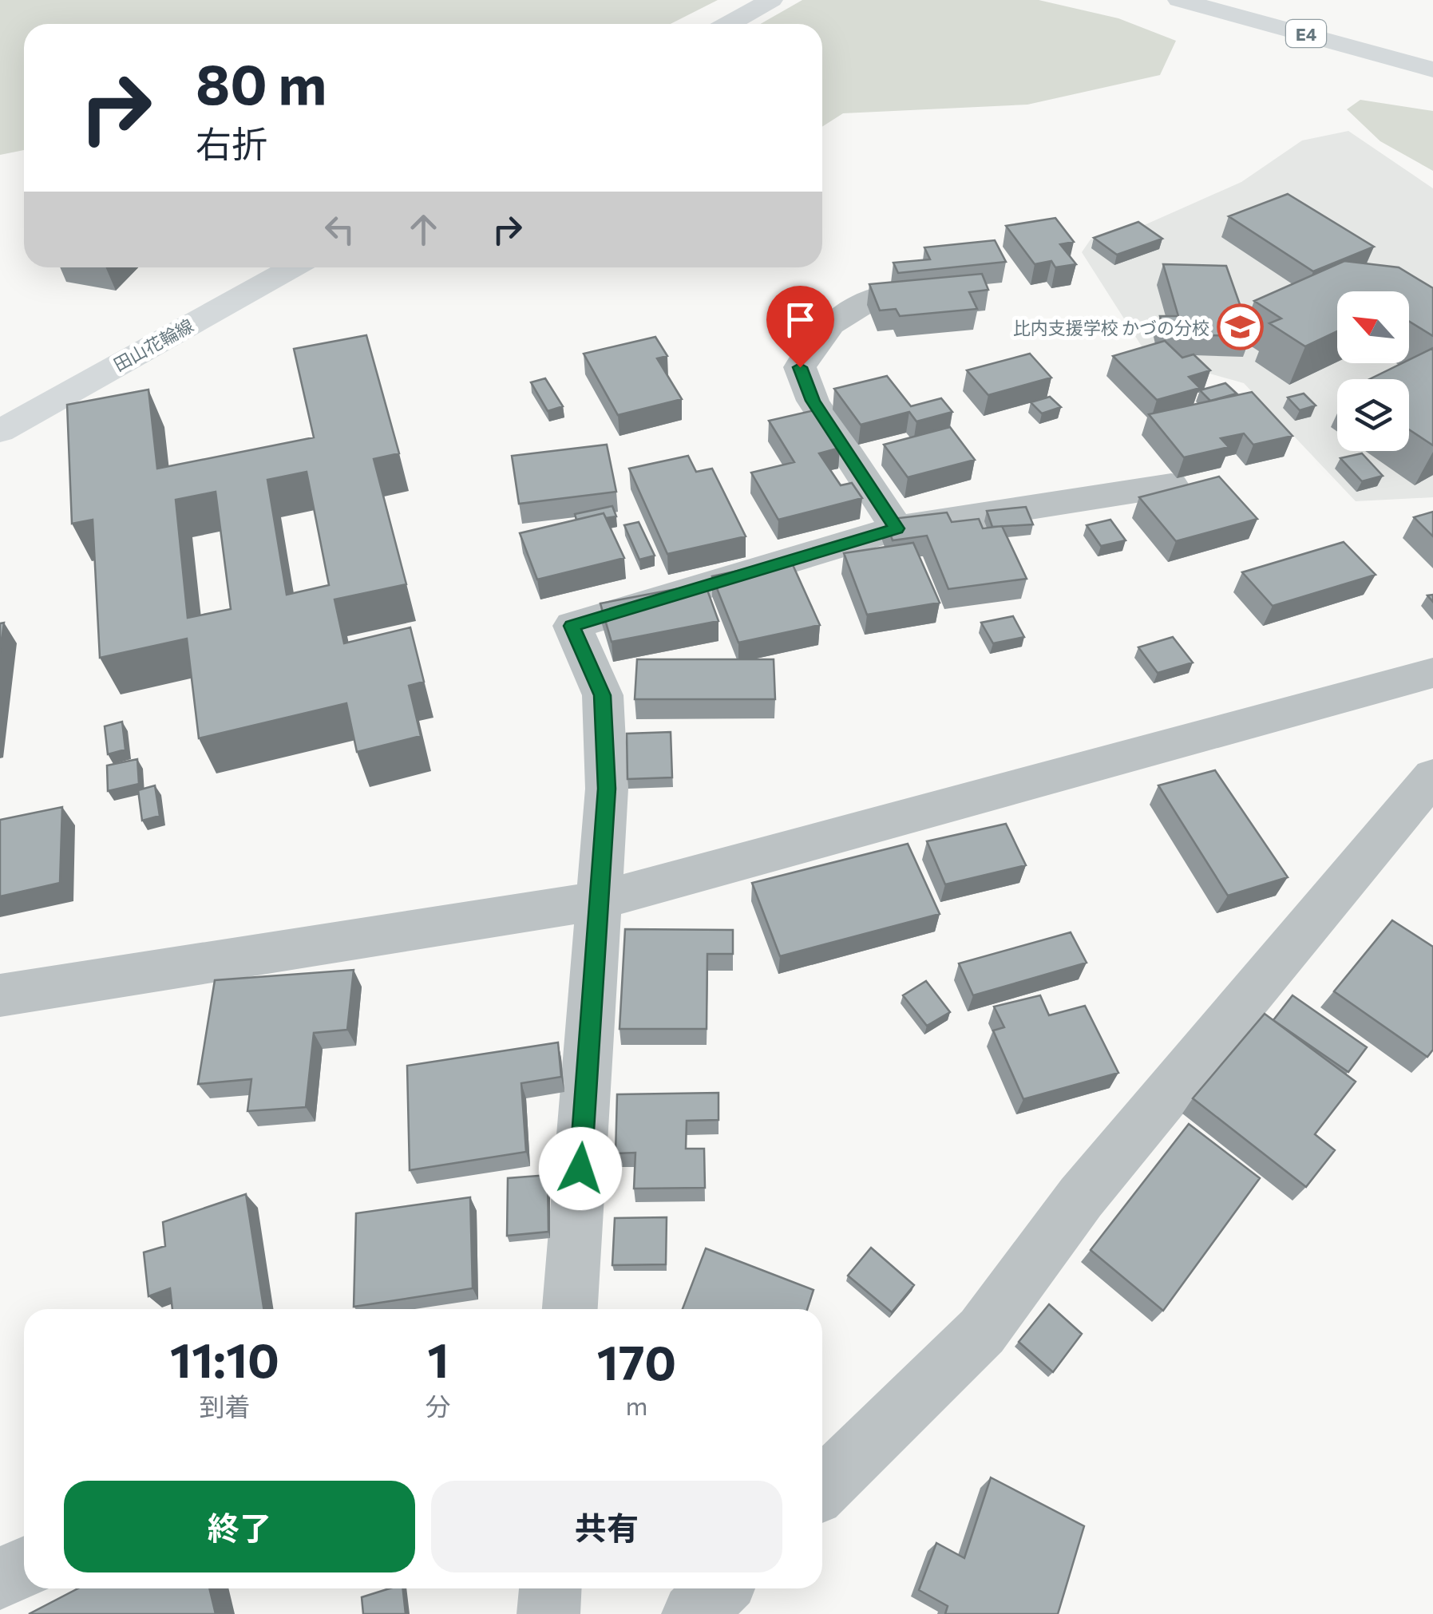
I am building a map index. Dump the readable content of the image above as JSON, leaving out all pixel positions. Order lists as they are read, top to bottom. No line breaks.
{"streets":{"main road":["E4","田山花輪線"]},"places":{"school or university":["比内支援学校 かづの分校"]},"north":"top left","page":{"turn":["80 m","右折"],"eta":["11:10","到着","1","分","170","m"],"buttons":["終了","共有"]}}
